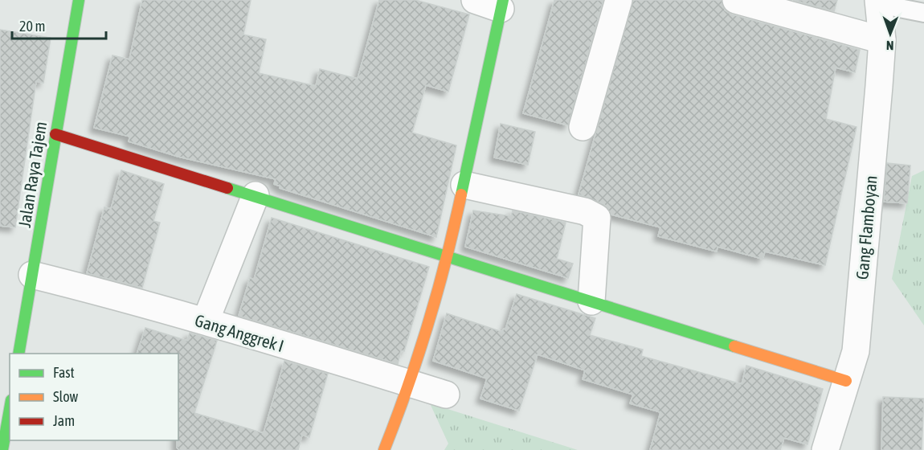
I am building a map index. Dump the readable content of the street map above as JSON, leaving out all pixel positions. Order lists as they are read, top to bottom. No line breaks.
{"streets":{"street":["Jalan Raya Tajem","Gang Flamboyan","Gang Anggrek I"]},"crossings":[["Jalan Raya Tajem","Gang Anggrek I"]],"legend":["Fast","Slow","Jam"],"scale_bar":"20 m","north":"bottom"}
